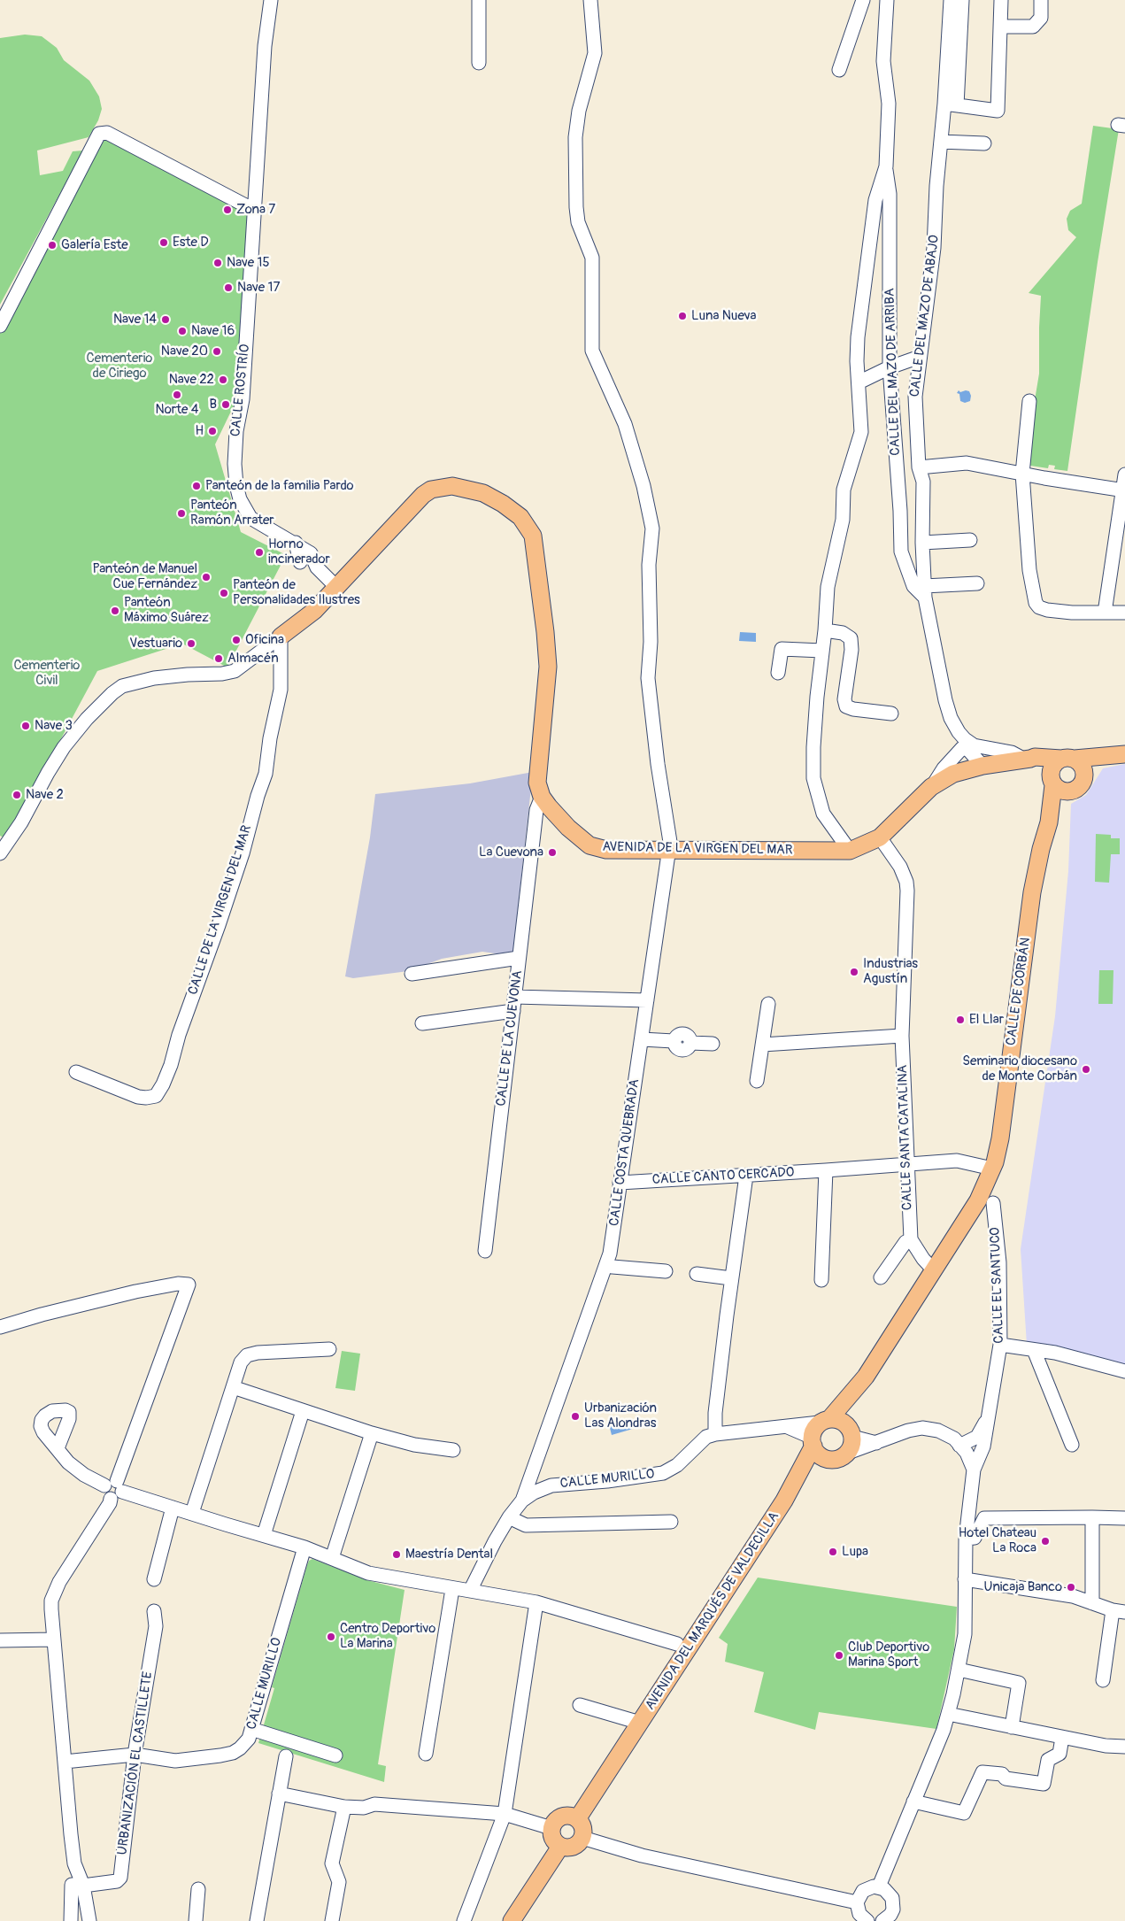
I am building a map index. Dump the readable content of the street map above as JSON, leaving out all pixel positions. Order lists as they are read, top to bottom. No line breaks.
{"streets":{"main road":["AVENIDA DE LA VIRGEN DEL MAR","CALLE DE CORBÁN","AVENIDA DEL MARQUÉS DE VALDECILLA"],"street":["CALLE DEL MAZO DE ABAJO","CALLE DEL MAZO DE ARRIBA","CALLE ROSTRÍO","CALLE DE LA VIRGEN DEL MAR","CALLE DE LA CUEVONA","CALLE SANTA CATALINA","CALLE COSTA QUEBRADA","CALLE CANTO CERCADO","CALLE EL SANTUCO","CALLE MURILLO","URBANIZACIÓN EL CASTILLETE"]},"crossings":[["CALLE DEL MAZO DE ABAJO","CALLE DEL MAZO DE ARRIBA"],["CALLE DEL MAZO DE ABAJO","AVENIDA DE LA VIRGEN DEL MAR"],["CALLE DEL MAZO DE ARRIBA","AVENIDA DE LA VIRGEN DEL MAR"],["CALLE ROSTRÍO","AVENIDA DE LA VIRGEN DEL MAR"],["AVENIDA DE LA VIRGEN DEL MAR","CALLE DE LA VIRGEN DEL MAR"],["AVENIDA DE LA VIRGEN DEL MAR","CALLE DE CORBÁN"],["AVENIDA DE LA VIRGEN DEL MAR","CALLE DE LA CUEVONA"],["AVENIDA DE LA VIRGEN DEL MAR","CALLE SANTA CATALINA"],["AVENIDA DE LA VIRGEN DEL MAR","CALLE COSTA QUEBRADA"],["CALLE DE CORBÁN","CALLE CANTO CERCADO"],["CALLE SANTA CATALINA","CALLE CANTO CERCADO"],["CALLE COSTA QUEBRADA","CALLE CANTO CERCADO"],["CALLE COSTA QUEBRADA","CALLE MURILLO"],["CALLE MURILLO","AVENIDA DEL MARQUÉS DE VALDECILLA"],["CALLE MURILLO","URBANIZACIÓN EL CASTILLETE"]],"parks":["Cementerio de Ciriego","Cementerio Civil"],"places":["Zona 7","Este D","Galería Este","Nave 15","Nave 17","Luna Nueva","Nave 14","Nave 16","Nave 20","Nave 22","Norte 4","B","H","Panteón de la familia Pardo","Panteón Ramón Arrater","Horno incinerador","Panteón de Manuel Cue Fernández","Panteón de Personalidades Ilustres","Panteón Máximo Suárez","Oficina","Vestuario","Almacén","Nave 3","Nave 2","La Cuevona","Industrias Agustín","El Llar","Seminario diocesano de Monte Corbán","Urbanización Las Alondras","Hotel Chateau La Roca","Lupa","Maestría Dental","Unicaja Banco","Centro Deportivo La Marina","Club Deportivo Marina Sport"]}
